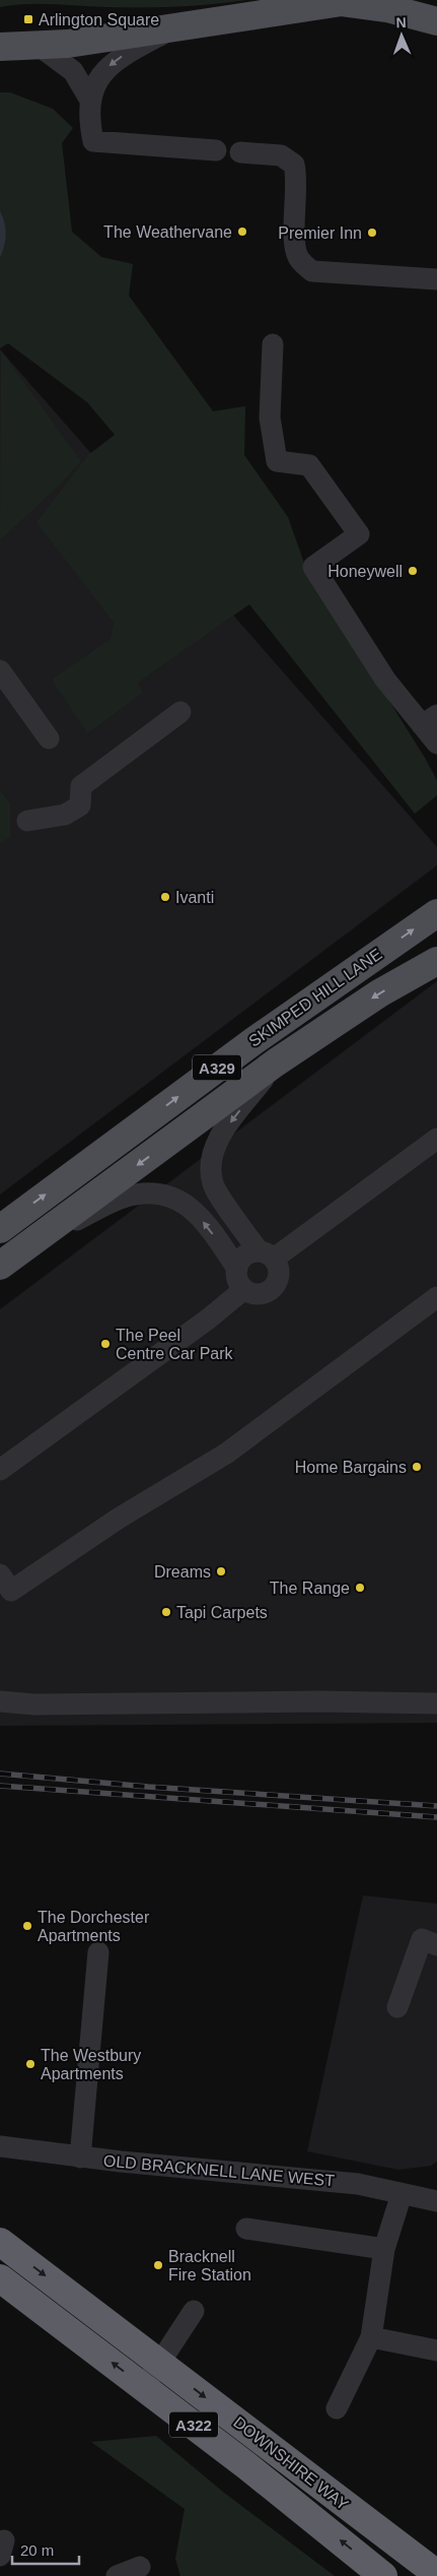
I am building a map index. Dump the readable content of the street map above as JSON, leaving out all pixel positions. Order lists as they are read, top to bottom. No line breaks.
{"streets":{"highway":["A322","DOWNSHIRE WAY"],"main road":["SKIMPED HILL LANE","A329"],"street":["OLD BRACKNELL LANE WEST"]},"places":{"transit":["Arlington Square"],"other":["The Weathervane","Premier Inn","Honeywell","Ivanti","The Peel Centre Car Park","Home Bargains","Dreams","The Range","Tapi Carpets","The Dorchester Apartments","The Westbury Apartments","Bracknell Fire Station"]},"scale_bar":"20 m","north":"top"}
